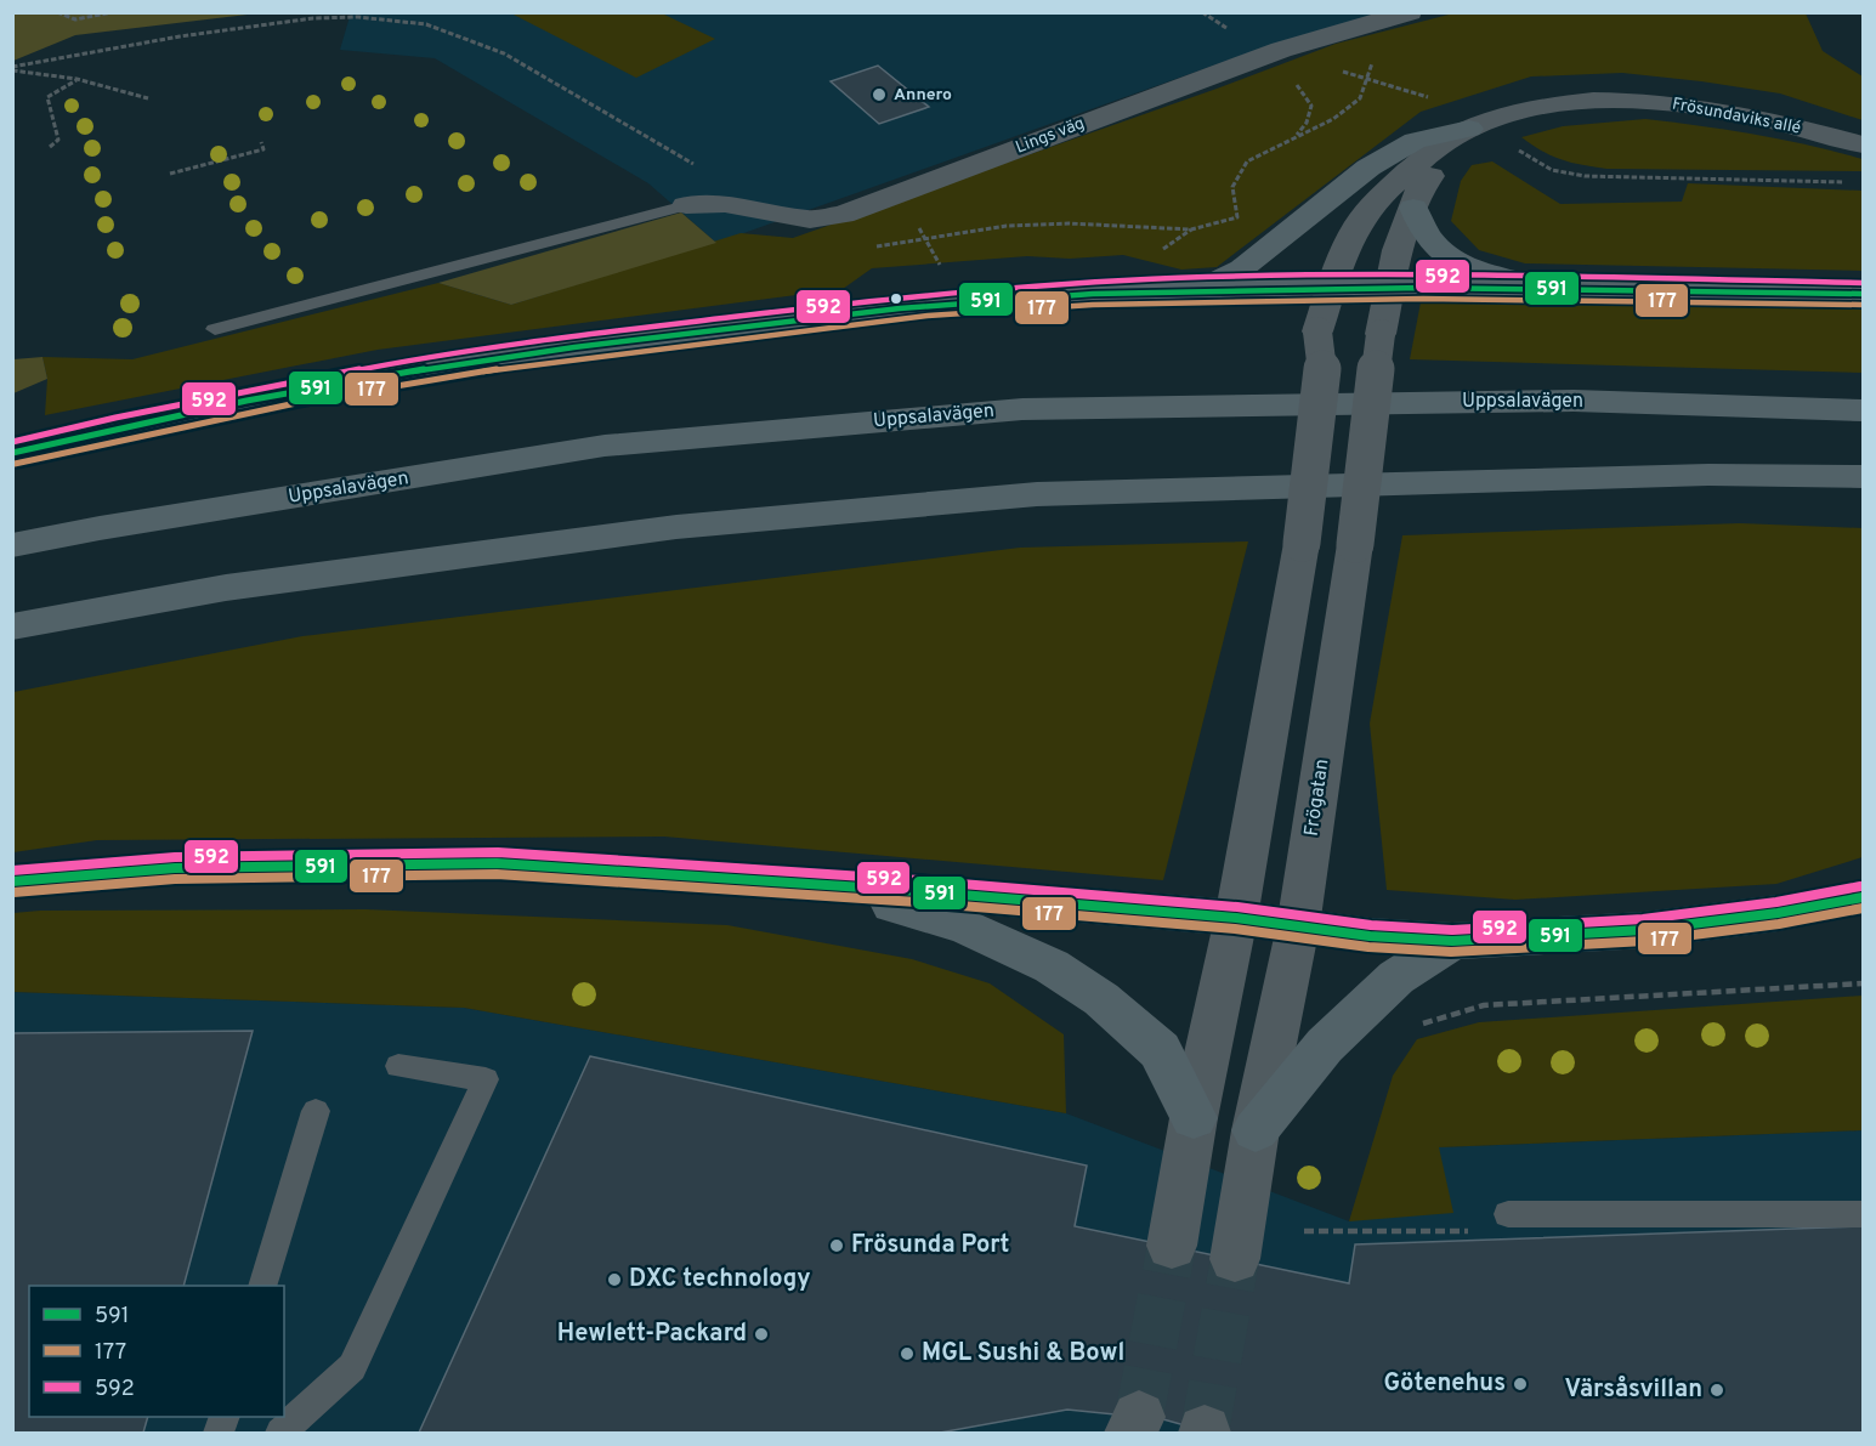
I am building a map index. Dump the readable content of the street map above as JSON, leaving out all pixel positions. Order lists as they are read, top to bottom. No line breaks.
{"streets":{"highway":["Uppsalavägen"],"street":["Frösundaviks allé","Lings väg","Frögatan"]},"crossings":[["Frösundaviks allé","Frögatan"]],"places":["Annero","Frösunda Port","DXC technology","Hewlett-Packard","MGL Sushi & Bowl","Götenehus","Värsåsvillan"],"lines":["transit line 592","transit line 591","transit line 177"],"legend":["591","177","592"]}
